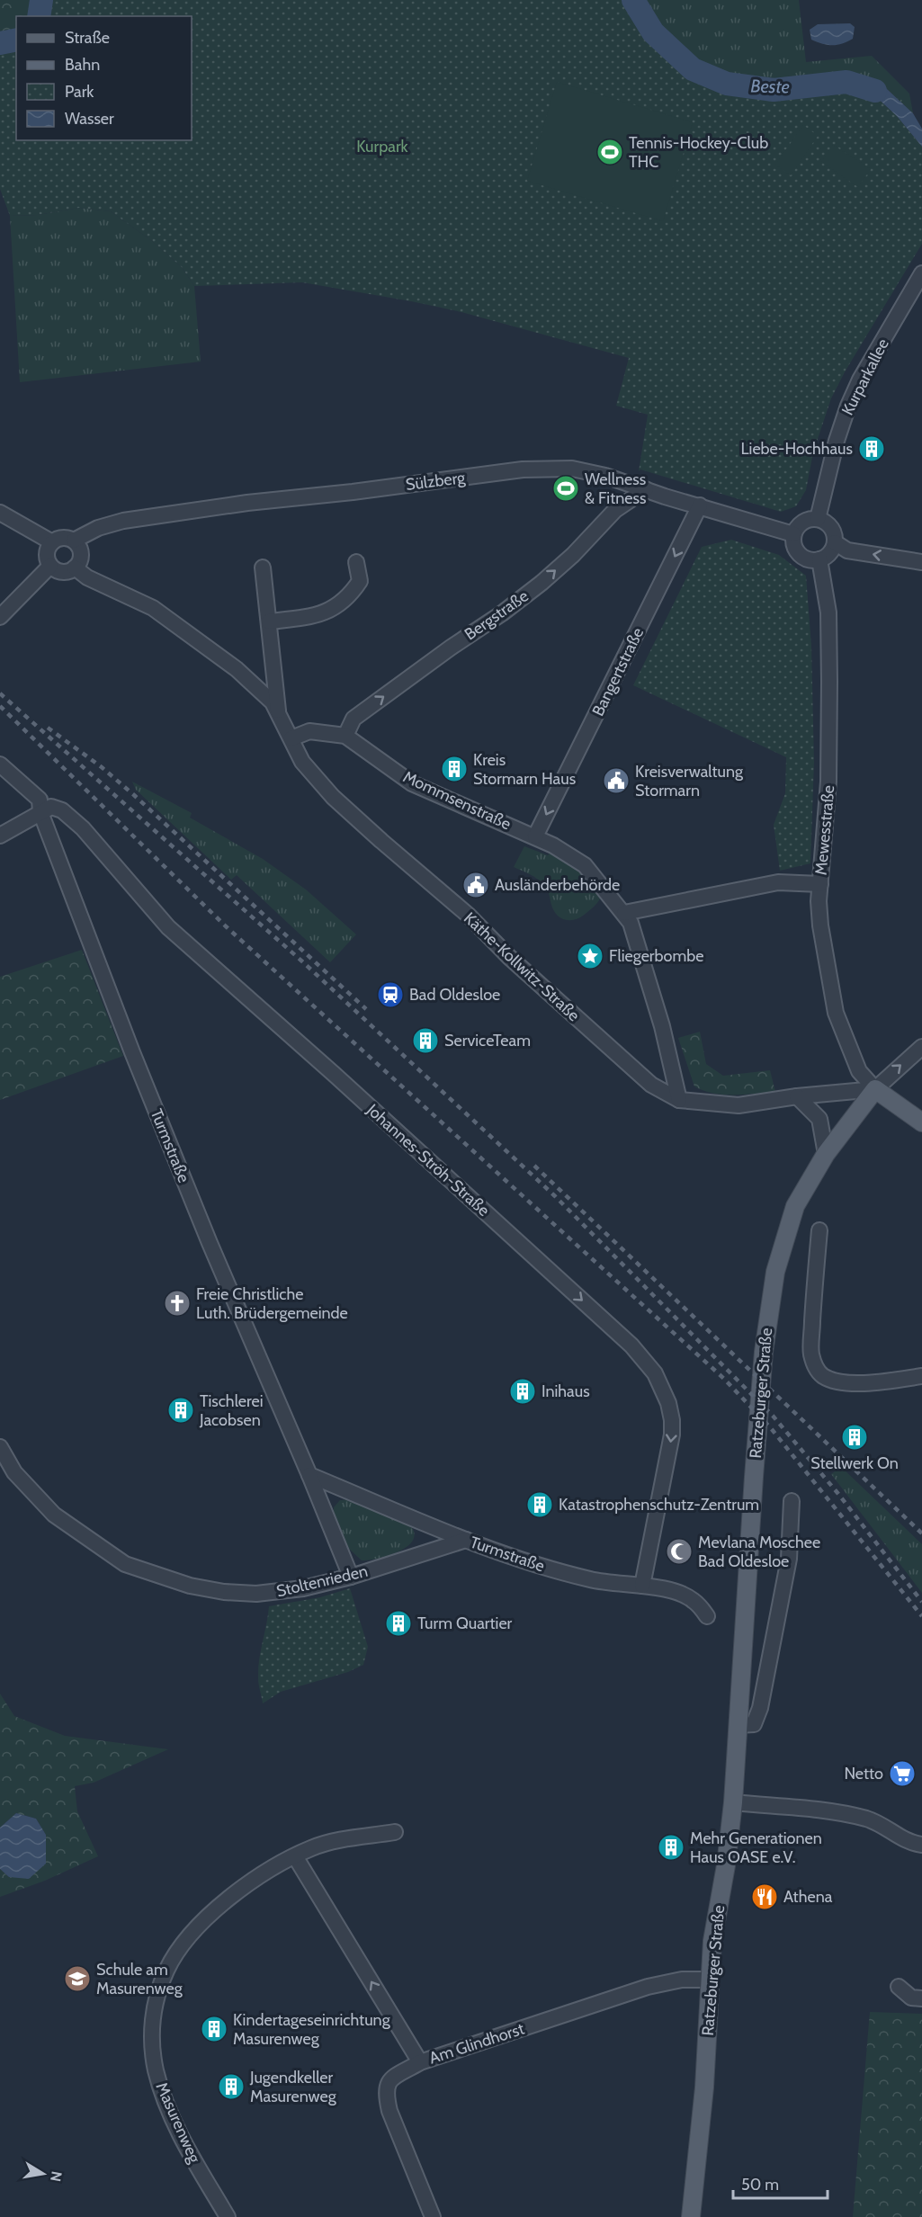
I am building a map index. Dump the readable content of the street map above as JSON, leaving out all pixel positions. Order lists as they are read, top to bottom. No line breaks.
{"streets":{"main road":["Ratzeburger Straße"],"street":["Kurparkallee","Sülzberg","Bergstraße","Bangertstraße","Mommsenstraße","Mewesstraße","Käthe-Kollwitz-Straße","Turmstraße","Johannes-Ströh-Straße","Stoltenrieden","Am Glindhorst","Masurenweg"]},"crossings":[["Kurparkallee","Sülzberg"],["Kurparkallee","Mewesstraße"],["Sülzberg","Bergstraße"],["Sülzberg","Bangertstraße"],["Sülzberg","Mewesstraße"],["Bergstraße","Mommsenstraße"],["Bangertstraße","Mommsenstraße"],["Mommsenstraße","Käthe-Kollwitz-Straße"],["Mewesstraße","Käthe-Kollwitz-Straße"],["Mewesstraße","Ratzeburger Straße"],["Käthe-Kollwitz-Straße","Ratzeburger Straße"],["Turmstraße","Johannes-Ströh-Straße"],["Turmstraße","Stoltenrieden"],["Ratzeburger Straße","Am Glindhorst"]],"one_way":["Bergstraße","Bangertstraße","Johannes-Ströh-Straße"],"water":["Beste"],"parks":["Kurpark"],"places":{"sports":["Tennis-Hockey-Club THC","Wellness & Fitness"],"building":["Liebe-Hochhaus","Kreis Stormarn Haus","ServiceTeam","Inihaus","Tischlerei Jacobsen","Stellwerk On","Katastrophenschutz-Zentrum","Turm Quartier","Mehr Generationen Haus OASE e.V.","Kindertageseinrichtung Masurenweg","Jugendkeller Masurenweg"],"public building":["Kreisverwaltung Stormarn","Ausländerbehörde"],"place":["Fliegerbombe"],"station":["Bad Oldesloe"],"church":["Freie Christliche Luth. Brüdergemeinde"],"mosque":["Mevlana Moschee Bad Oldesloe"],"supermarket":["Netto"],"restaurant":["Athena"],"school or university":["Schule am Masurenweg"]},"legend":["Straße","Bahn","Park","Wasser"],"scale_bar":"50 m","north":"right"}
